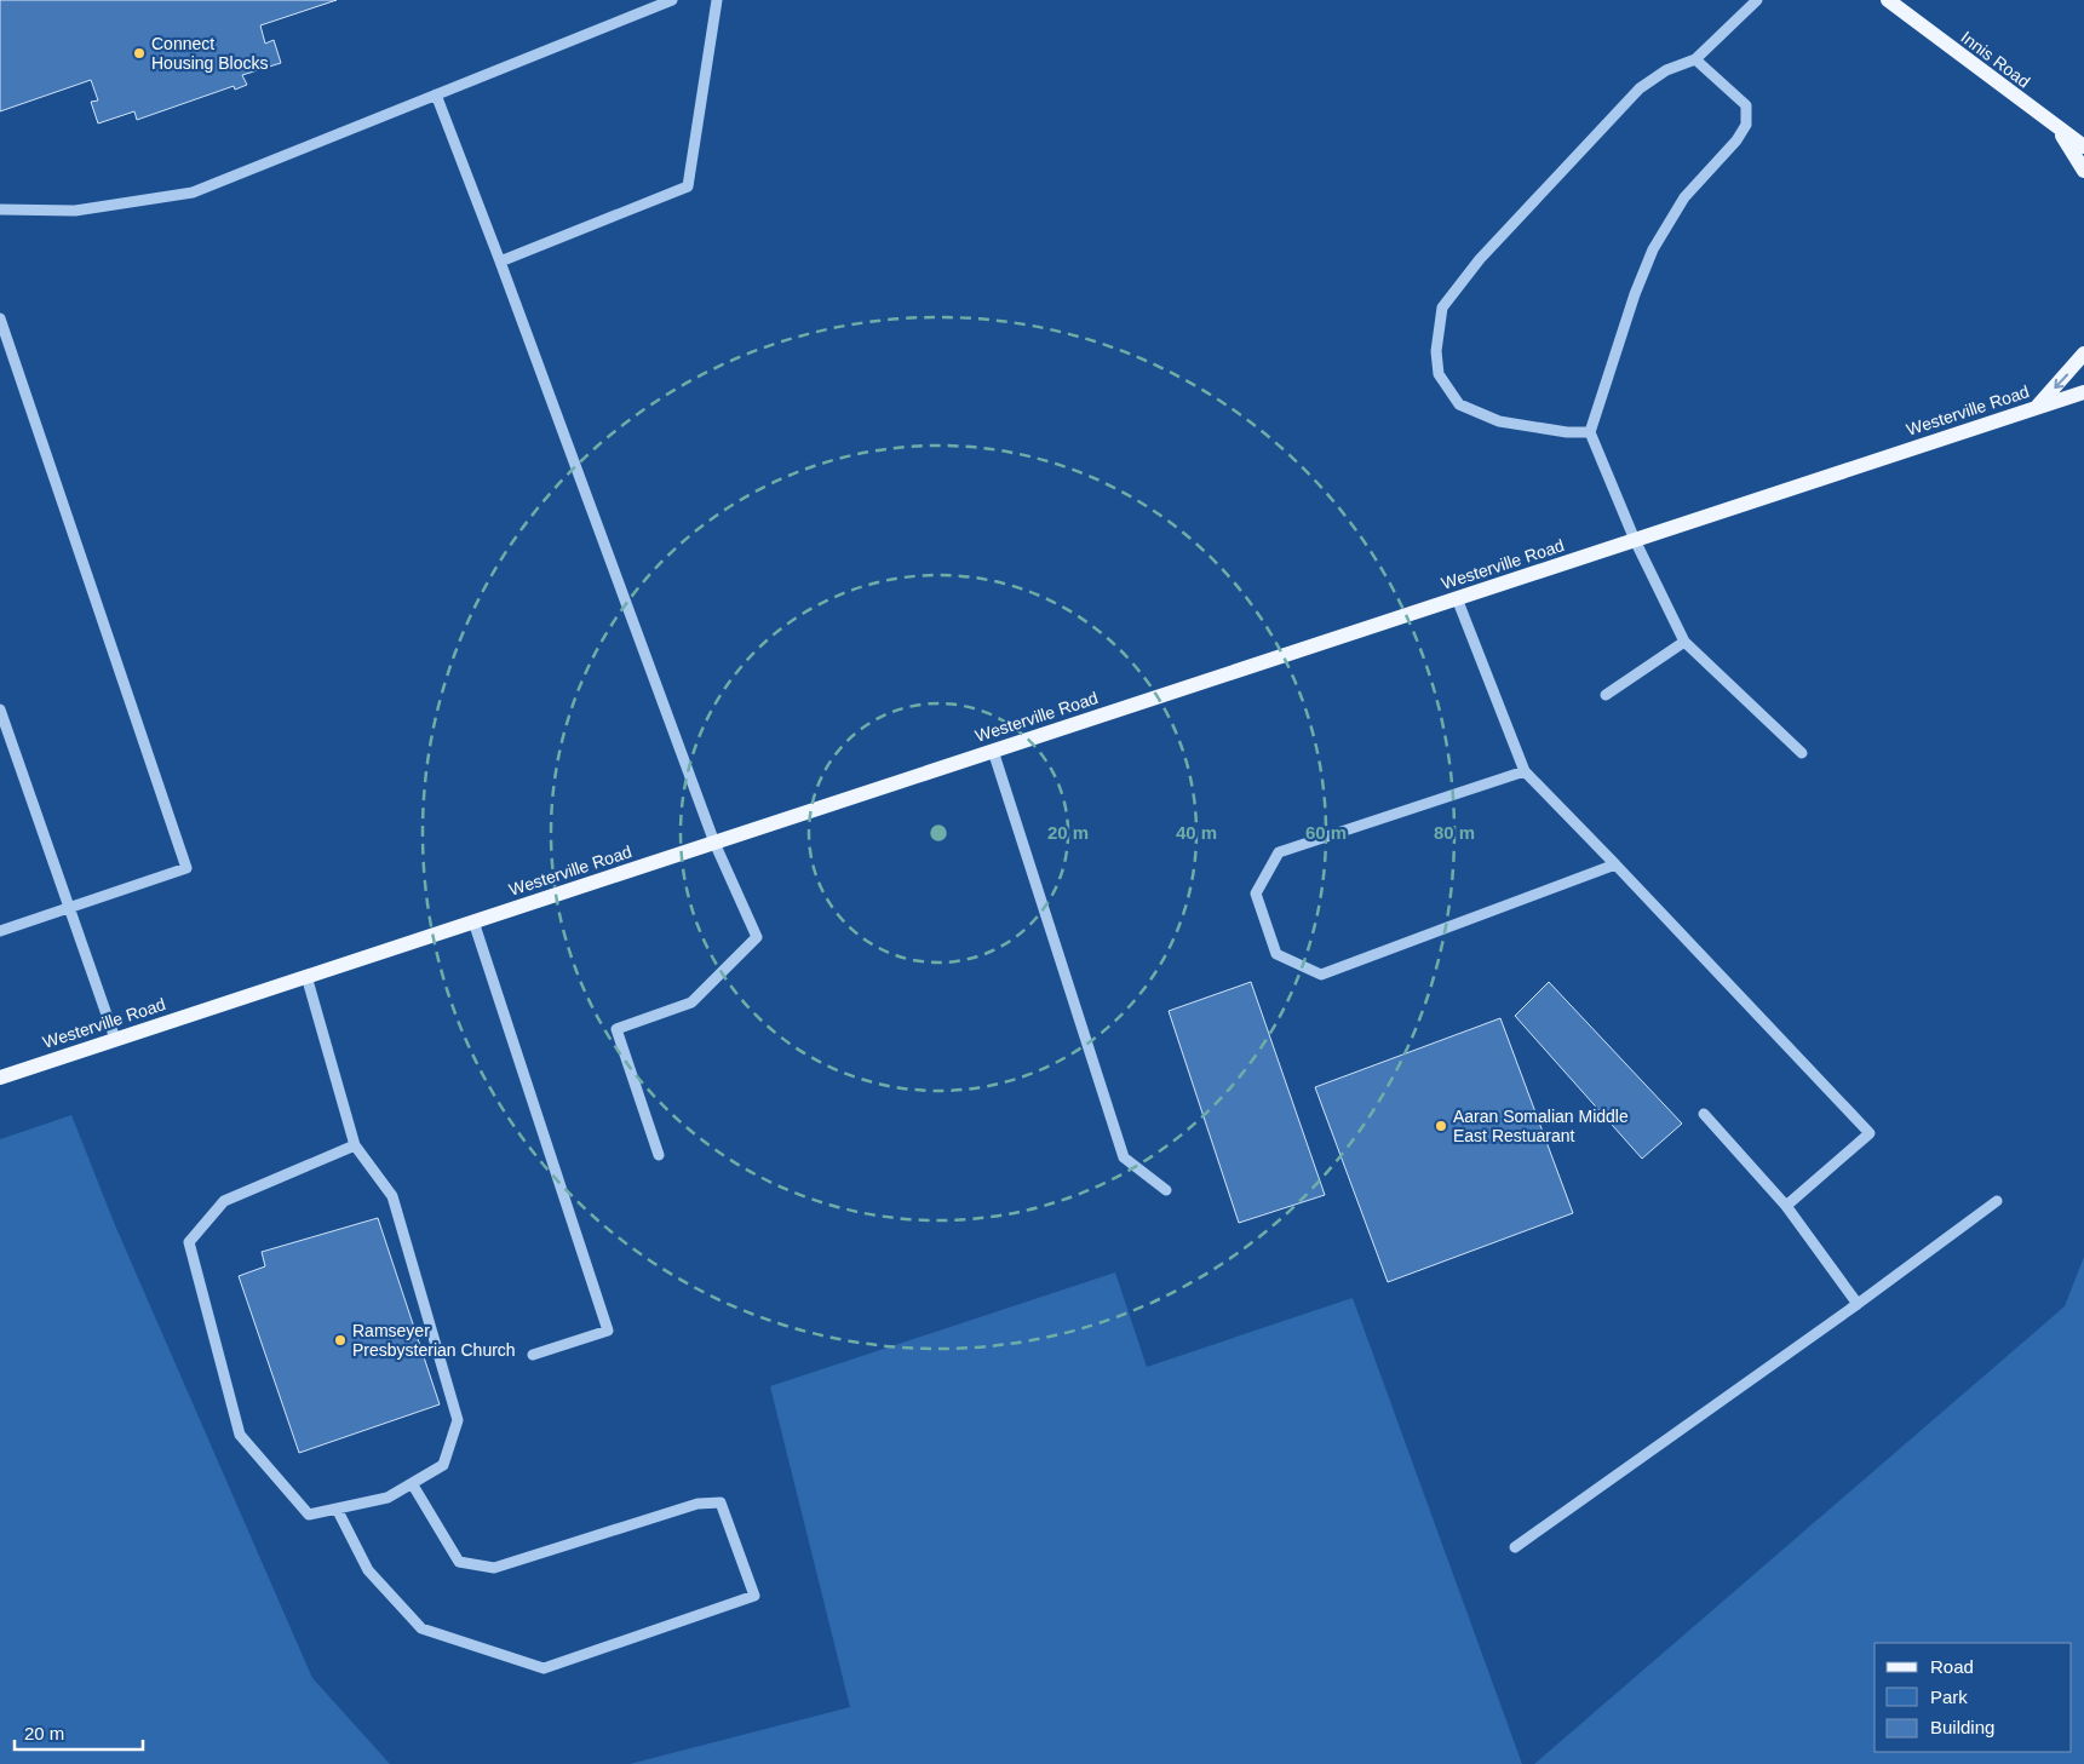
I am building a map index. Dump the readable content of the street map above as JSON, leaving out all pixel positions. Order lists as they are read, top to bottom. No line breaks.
{"streets":{"main road":["Innis Road","Westerville Road"]},"places":["Connect Housing Blocks","Aaran Somalian Middle East Restuarant","Ramseyer Presbysterian Church"],"legend":["Road","Park","Building"],"scale_bar":"20 m","rings":["20 m","40 m","60 m","80 m"]}
